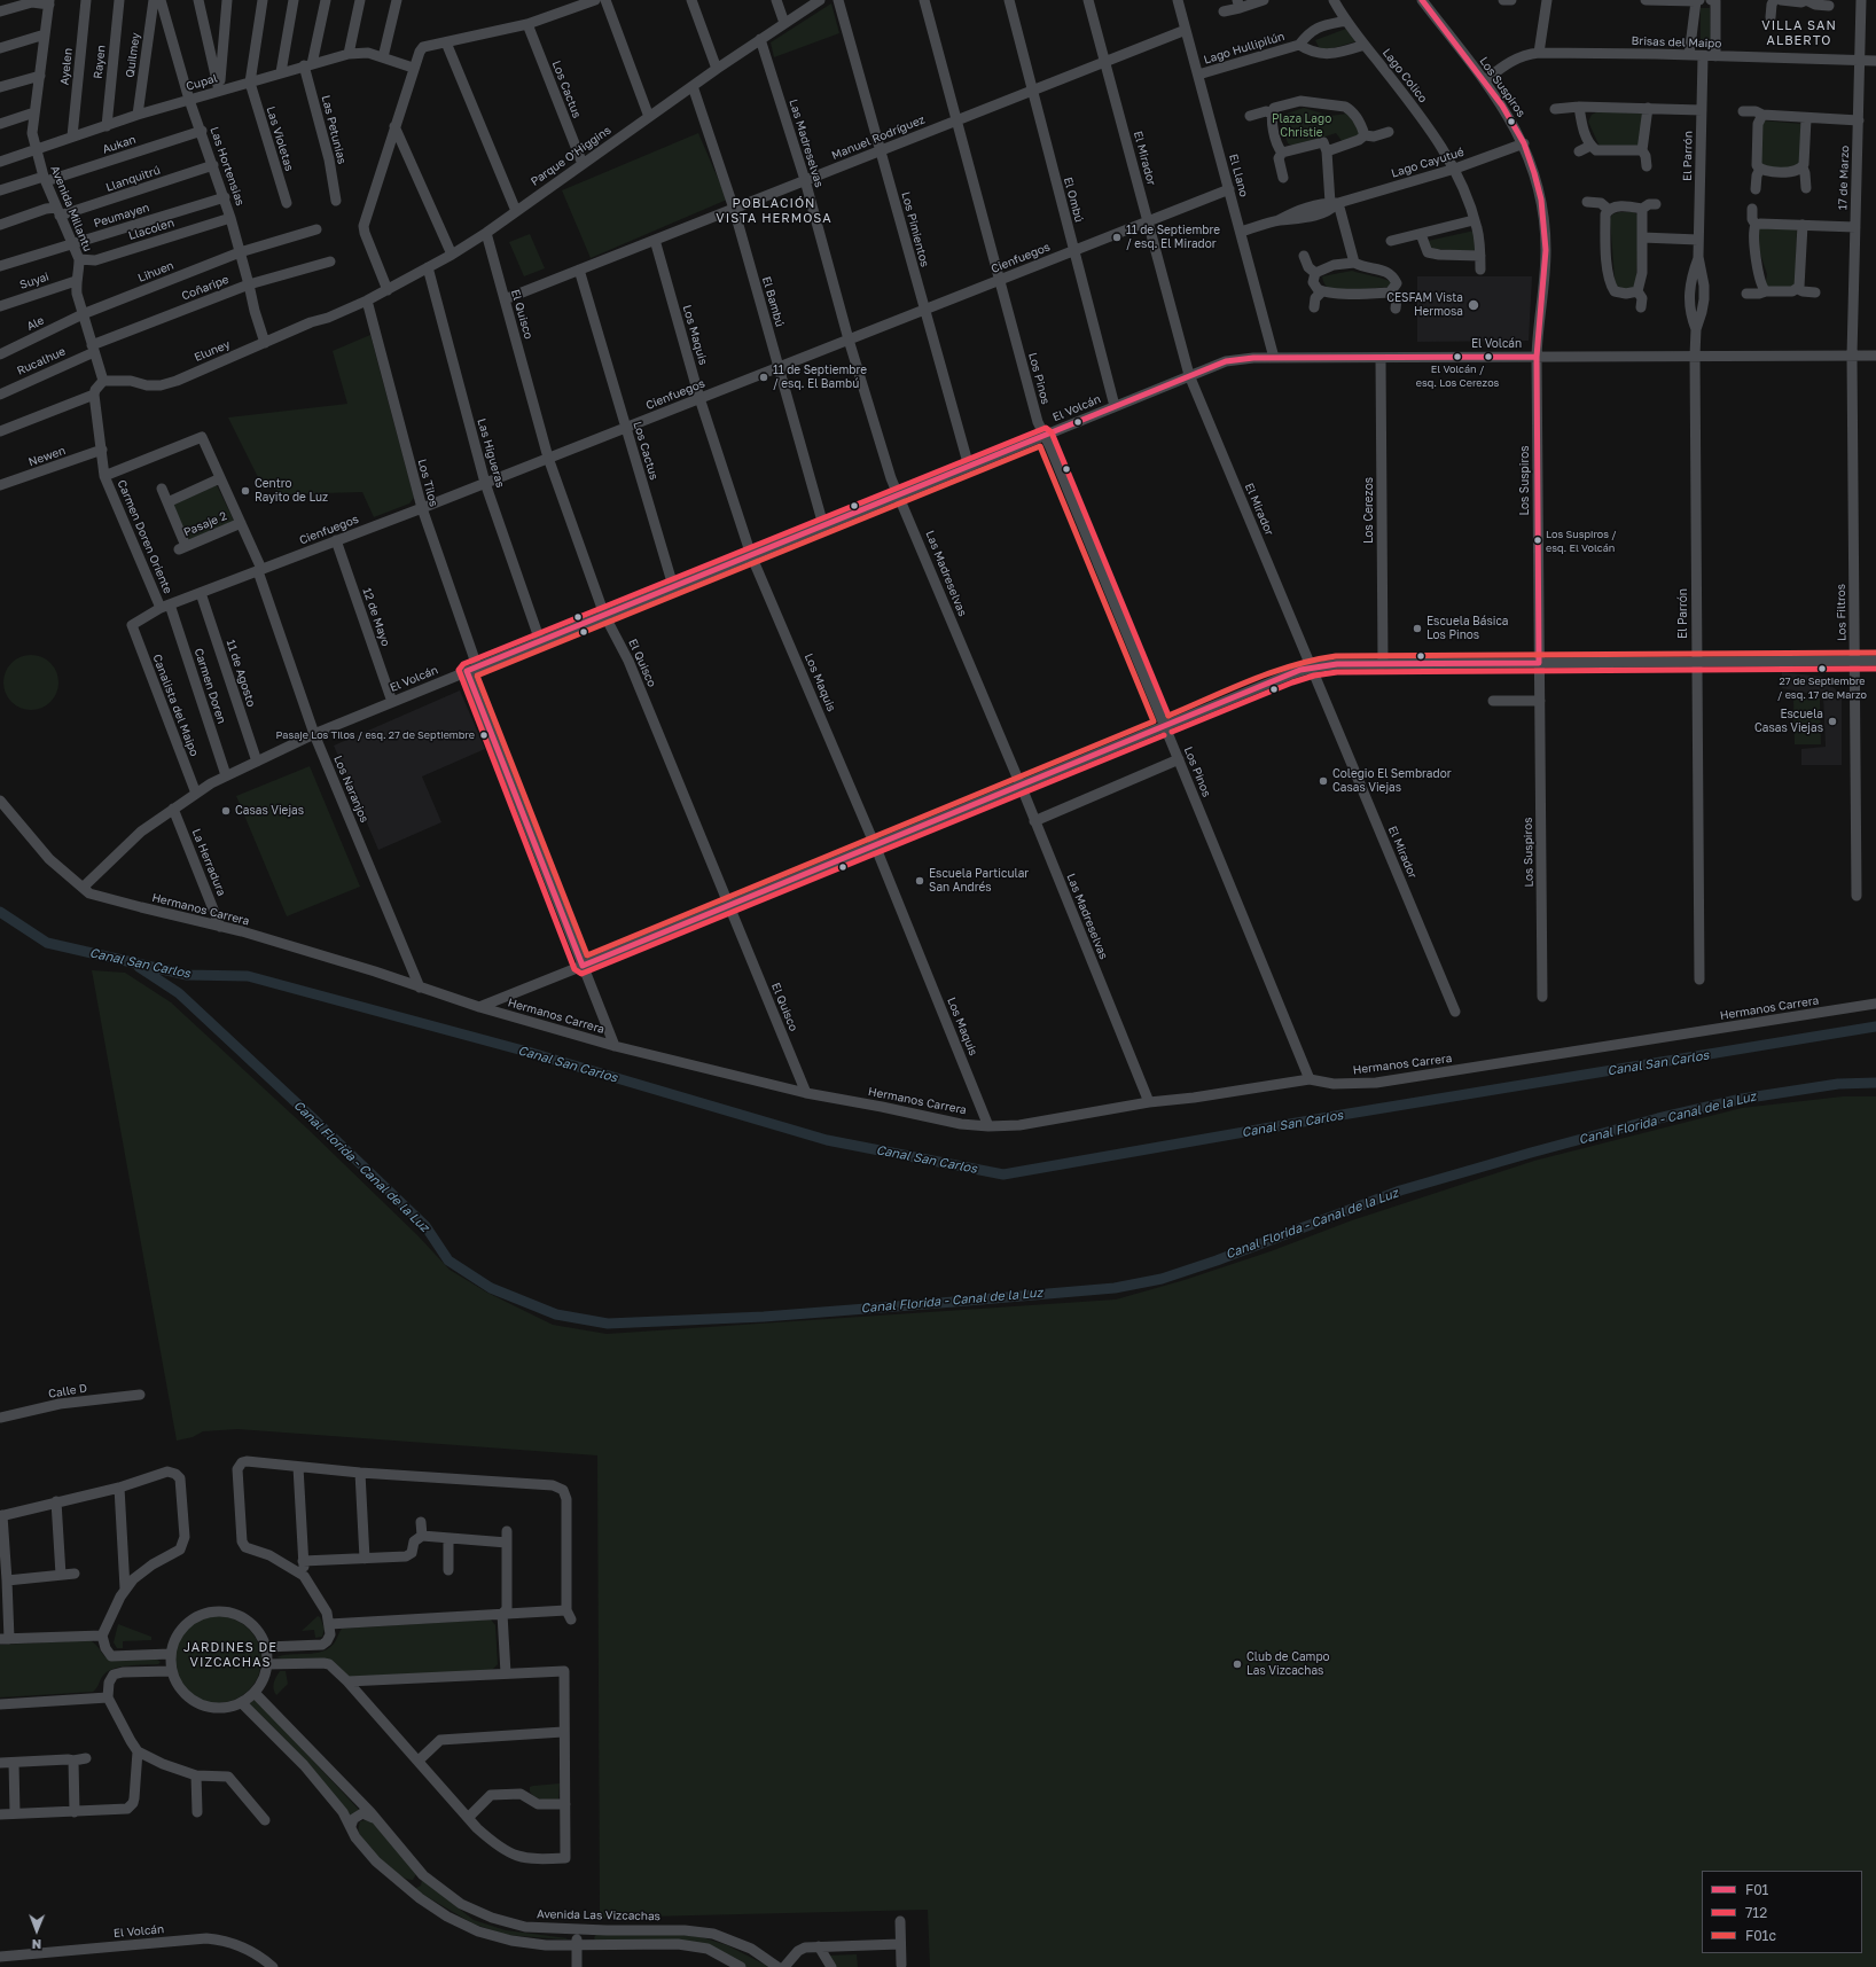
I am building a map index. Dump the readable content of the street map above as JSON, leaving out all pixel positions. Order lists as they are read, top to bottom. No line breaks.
{"streets":{"street":["Brisas del Maipo","Lago Hullipilún","Quilmey","Rayen","Ayelen","Lago Colico","Cupal","Los Suspiros","Los Cactus","Las Petunias","Manuel Rodríguez","Las Violetas","Las Madreselvas","Aukan","Parque O'Higgins","El Parrón","El Mirador","Lago Cayutué","Las Hortensias","El Llano","17 de Marzo","Llanquitrú","El Ombú","Avenida Millantu","Peumayen","Llacolen","Los Pimientos","Cienfuegos","Lihuen","Suyai","Coñaripe","El Bambú","El Quisco","Ale","Los Maquis","El Volcán","Eluney","Rucalhue","Los Pinos","Las Higueras","Newen","Los Tilos","Los Cerezos","Pasaje 2","Carmen Doren Oriente","Los Filtros","12 de Mayo","11 de Agosto","Carmen Doren","Canalista del Maipo","Los Naranjos","La Herradura","Hermanos Carrera","Calle D","Avenida Las Vizcachas"]},"crossings":[["Brisas del Maipo","Los Suspiros"],["Brisas del Maipo","El Parrón"],["Brisas del Maipo","17 de Marzo"],["Lago Hullipilún","Lago Colico"],["Lago Hullipilún","El Llano"],["Quilmey","Cupal"],["Rayen","Cupal"],["Ayelen","Cupal"],["Lago Colico","Lago Cayutué"],["Cupal","Las Petunias"],["Cupal","Las Violetas"],["Cupal","Las Hortensias"],["Cupal","Avenida Millantu"],["Los Suspiros","Lago Cayutué"],["Los Suspiros","El Volcán"],["Los Cactus","Manuel Rodríguez"],["Los Cactus","Parque O'Higgins"],["Los Cactus","Cienfuegos"],["Los Cactus","El Volcán"],["Manuel Rodríguez","Las Madreselvas"],["Manuel Rodríguez","El Mirador"],["Manuel Rodríguez","El Llano"],["Manuel Rodríguez","El Ombú"],["Manuel Rodríguez","Los Pimientos"],["Manuel Rodríguez","El Bambú"],["Manuel Rodríguez","El Quisco"],["Manuel Rodríguez","Los Maquis"],["Manuel Rodríguez","Los Pinos"],["Las Madreselvas","Parque O'Higgins"],["Las Madreselvas","Cienfuegos"],["Las Madreselvas","El Volcán"],["Las Madreselvas","Hermanos Carrera"],["Aukan","Las Hortensias"],["Aukan","Avenida Millantu"],["Parque O'Higgins","El Bambú"],["Parque O'Higgins","El Quisco"],["Parque O'Higgins","Eluney"],["Parque O'Higgins","Las Higueras"],["Parque O'Higgins","Los Tilos"],["El Parrón","El Volcán"],["El Mirador","Cienfuegos"],["El Mirador","El Volcán"],["Lago Cayutué","El Llano"],["Las Hortensias","Llanquitrú"],["Las Hortensias","Peumayen"],["Las Hortensias","Llacolen"],["Las Hortensias","Lihuen"],["Las Hortensias","Coñaripe"],["Las Hortensias","Eluney"],["El Llano","Cienfuegos"],["El Llano","El Volcán"],["17 de Marzo","El Volcán"],["17 de Marzo","Los Filtros"],["Llanquitrú","Avenida Millantu"],["El Ombú","Cienfuegos"],["El Ombú","El Volcán"],["Avenida Millantu","Peumayen"],["Avenida Millantu","Llacolen"],["Avenida Millantu","Lihuen"],["Avenida Millantu","Suyai"],["Avenida Millantu","Coñaripe"],["Avenida Millantu","Ale"],["Avenida Millantu","Eluney"],["Avenida Millantu","Rucalhue"],["Los Pimientos","Cienfuegos"],["Los Pimientos","El Volcán"],["Cienfuegos","El Bambú"],["Cienfuegos","El Quisco"],["Cienfuegos","Los Maquis"],["Cienfuegos","Los Pinos"],["Cienfuegos","Las Higueras"],["Cienfuegos","Los Tilos"],["Cienfuegos","Carmen Doren Oriente"],["Cienfuegos","12 de Mayo"],["Cienfuegos","11 de Agosto"],["Cienfuegos","Carmen Doren"],["Cienfuegos","Canalista del Maipo"],["Cienfuegos","Los Naranjos"],["Lihuen","Ale"],["Coñaripe","Rucalhue"],["El Bambú","El Volcán"],["El Quisco","El Volcán"],["El Quisco","Hermanos Carrera"],["Los Maquis","El Volcán"],["Los Maquis","Hermanos Carrera"],["El Volcán","Los Pinos"],["El Volcán","Las Higueras"],["El Volcán","Los Tilos"],["El Volcán","Los Cerezos"],["El Volcán","Los Filtros"],["El Volcán","12 de Mayo"],["El Volcán","11 de Agosto"],["El Volcán","Carmen Doren"],["El Volcán","Canalista del Maipo"],["El Volcán","Los Naranjos"],["El Volcán","La Herradura"],["El Volcán","Hermanos Carrera"],["Los Pinos","Hermanos Carrera"],["Pasaje 2","Los Naranjos"],["Carmen Doren Oriente","Carmen Doren"],["Carmen Doren Oriente","Los Naranjos"],["Los Naranjos","Hermanos Carrera"],["La Herradura","Hermanos Carrera"]],"districts":["VILLA SAN ALBERTO","POBLACIÓN VISTA HERMOSA","JARDINES DE VIZCACHAS"],"water":["Canal San Carlos","Canal Florida - Canal de la Luz"],"parks":["Plaza Lago Christie"],"places":["11 de Septiembre / esq. El Mirador","CESFAM Vista Hermosa","El Volcán / esq. Los Cerezos","11 de Septiembre / esq. El Bambú","Centro Rayito de Luz","Los Suspiros / esq. El Volcán","Escuela Básica Los Pinos","27 de Septiembre / esq. 17 de Marzo","Escuela Casas Viejas","Pasaje Los Tilos / esq. 27 de Septiembre","Colegio El Sembrador Casas Viejas","Casas Viejas","Escuela Particular San Andrés","Club de Campo Las Vizcachas"],"lines":["transit line F01","transit line 712","transit line F01c"],"legend":["F01","712","F01c"],"north":"bottom"}
